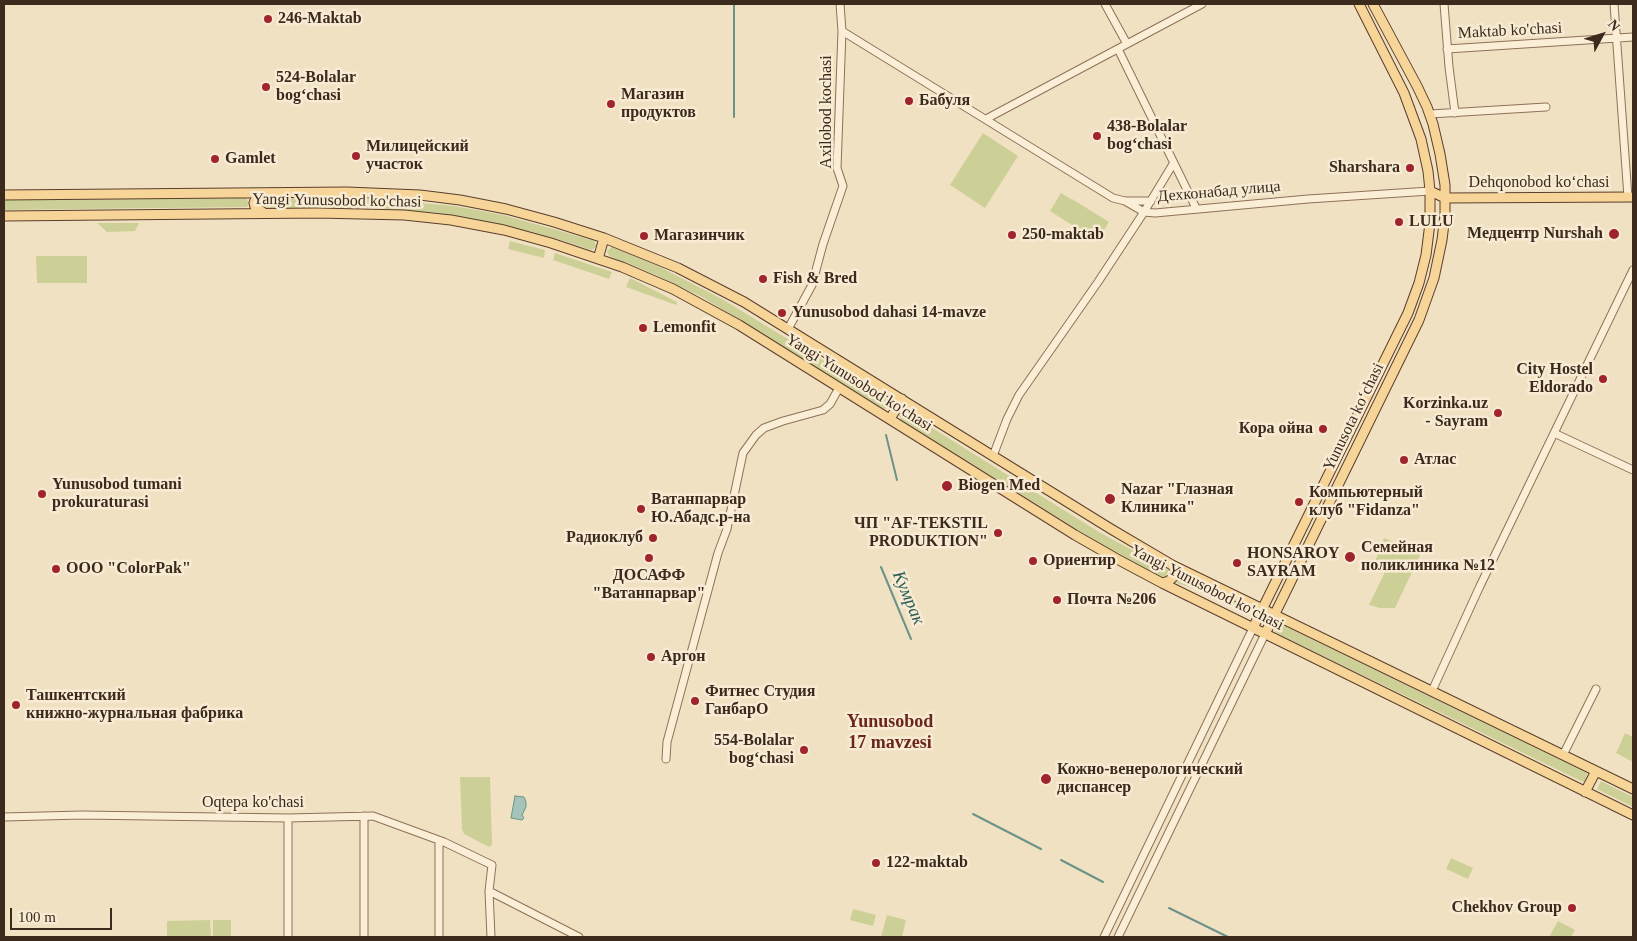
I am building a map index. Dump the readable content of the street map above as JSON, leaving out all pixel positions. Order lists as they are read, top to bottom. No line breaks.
{"streets":{"main road":["Dehqonobod koʻchasi","Дехконабад улица","Yangi Yunusobod ko'chasi","Yunusota koʻchasi"],"street":["Maktab ko'chasi","Axilobod kochasi","Oqtepa ko'chasi"]},"crossings":[["Axilobod kochasi","Yangi Yunusobod ko'chasi"],["Dehqonobod koʻchasi","Дехконабад улица"],["Dehqonobod koʻchasi","Yunusota koʻchasi"],["Дехконабад улица","Yangi Yunusobod ko'chasi"],["Дехконабад улица","Yunusota koʻchasi"],["Yangi Yunusobod ko'chasi","Yunusota koʻchasi"]],"districts":["Yunusobod 17 mavzesi"],"water":["Кумрак"],"places":["246-Maktab","524-Bolalar bogʻchasi","Бабуля","Магазин продуктов","438-Bolalar bogʻchasi","Милицейский участок","Gamlet","Sharshara","LULU","Медцентр Nurshah","250-maktab","Магазинчик","Fish & Bred","Yunusobod dahasi 14-mavze","Lemonfit","City Hostel Eldorado","Korzinka.uz - Sayram","Кора ойна","Атлас","Biogen Med","Yunusobod tumani prokuraturasi","Nazar \"Глазная Клиника\"","Компьютерный клуб \"Fidanza\"","Ватанпарвар Ю.Абадс.р-на","ЧП \"AF-TEKSTIL PRODUKTION\"","Радиоклуб","Семейная поликлиника №12","ДОСАФФ \"Ватанпарвар\"","Ориентир","HONSAROY SAYRAM","OOO \"ColorPak\"","Почта №206","Аргон","Фитнес Студия ГанбарО","Ташкентский книжно-журнальная фабрика","554-Bolalar bogʻchasi","Кожно-венерологический диспансер","122-maktab","Chekhov Group"],"scale_bar":"100 m","north":"top right"}
